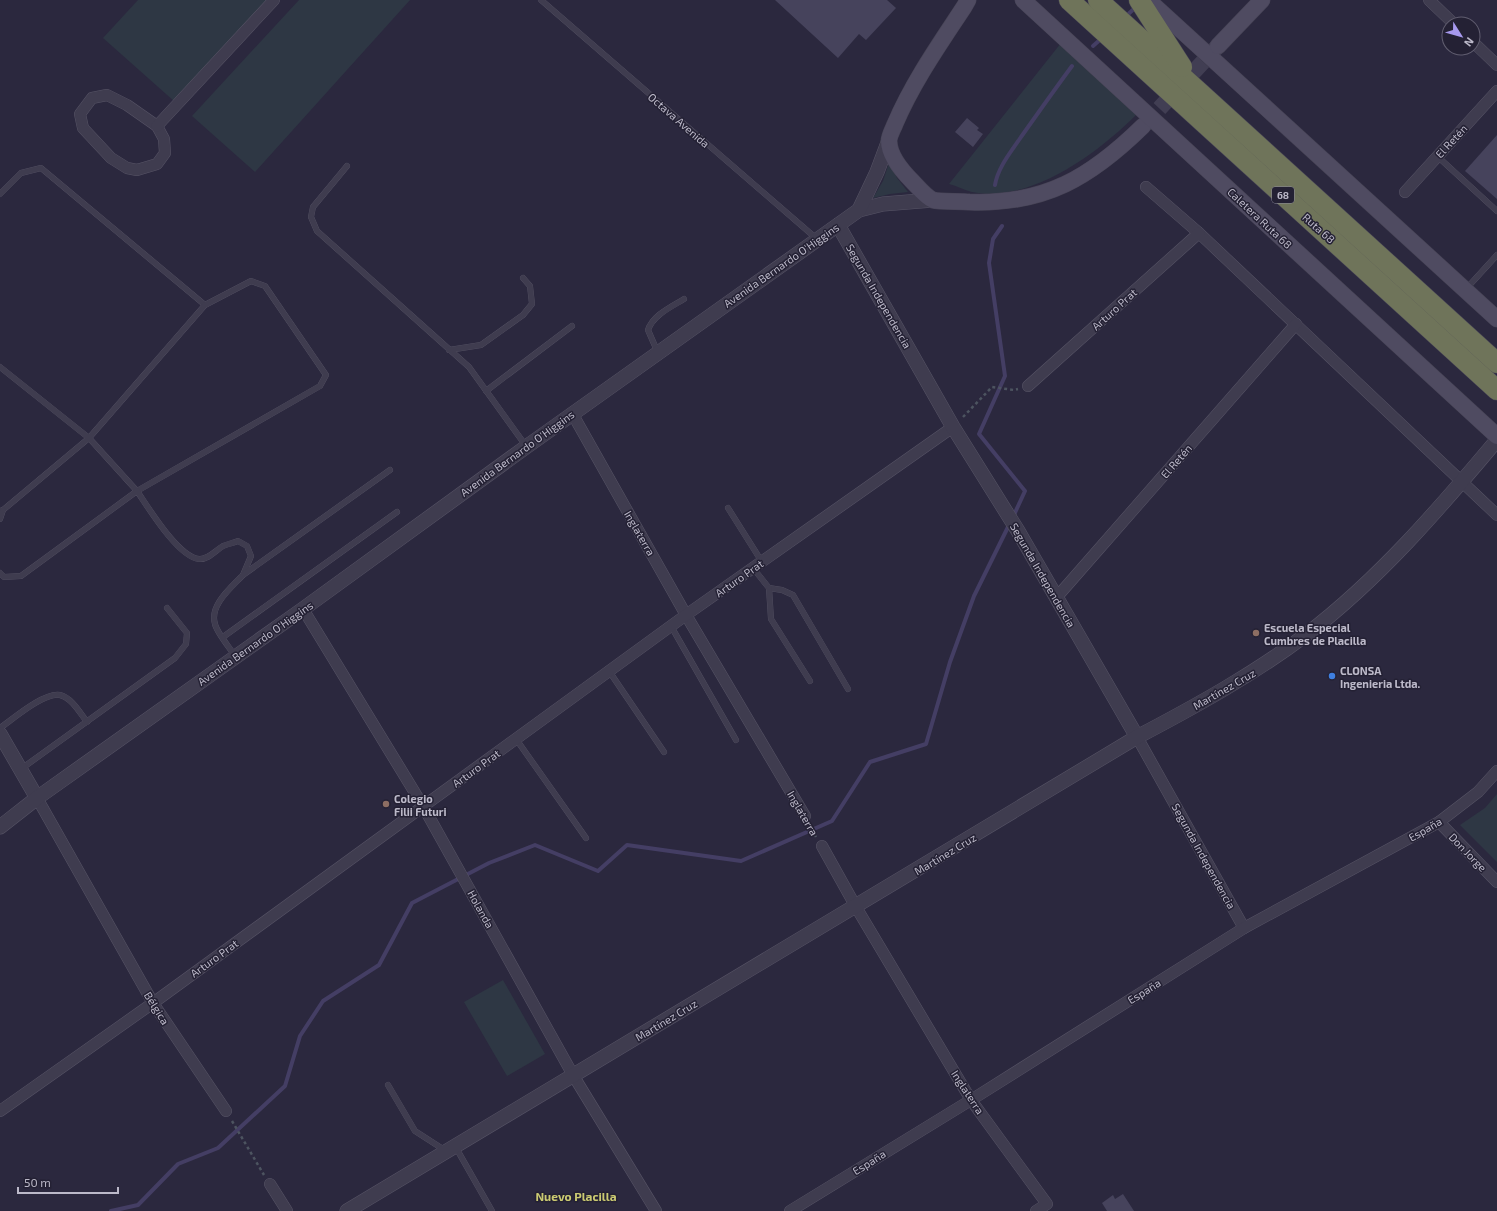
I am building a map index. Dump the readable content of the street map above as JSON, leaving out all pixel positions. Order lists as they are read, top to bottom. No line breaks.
{"streets":{"highway":["68","Ruta 68"],"main road":["Caletera Ruta 68","Avenida Bernardo O'Higgins"],"street":["El Retén","Segunda Independencia","Arturo Prat","Inglaterra","Martínez Cruz","España","Don Jorge","Holanda","Bélgica"],"lane":["Octava Avenida"]},"crossings":[["Octava Avenida","Avenida Bernardo O'Higgins"],["El Retén","Segunda Independencia"],["Avenida Bernardo O'Higgins","Segunda Independencia"],["Avenida Bernardo O'Higgins","Inglaterra"],["Avenida Bernardo O'Higgins","Holanda"],["Avenida Bernardo O'Higgins","Bélgica"],["Segunda Independencia","Arturo Prat"],["Segunda Independencia","Martínez Cruz"],["Segunda Independencia","España"],["Arturo Prat","Inglaterra"],["Arturo Prat","Holanda"],["Arturo Prat","Bélgica"],["Inglaterra","Martínez Cruz"],["Inglaterra","España"],["Martínez Cruz","Holanda"],["España","Don Jorge"]],"districts":["Nuevo Placilla"],"places":["Escuela Especial Cumbres de Placilla","CLONSA Ingenieria Ltda.","Colegio Filii Futuri"],"scale_bar":"50 m","north":"bottom right"}
